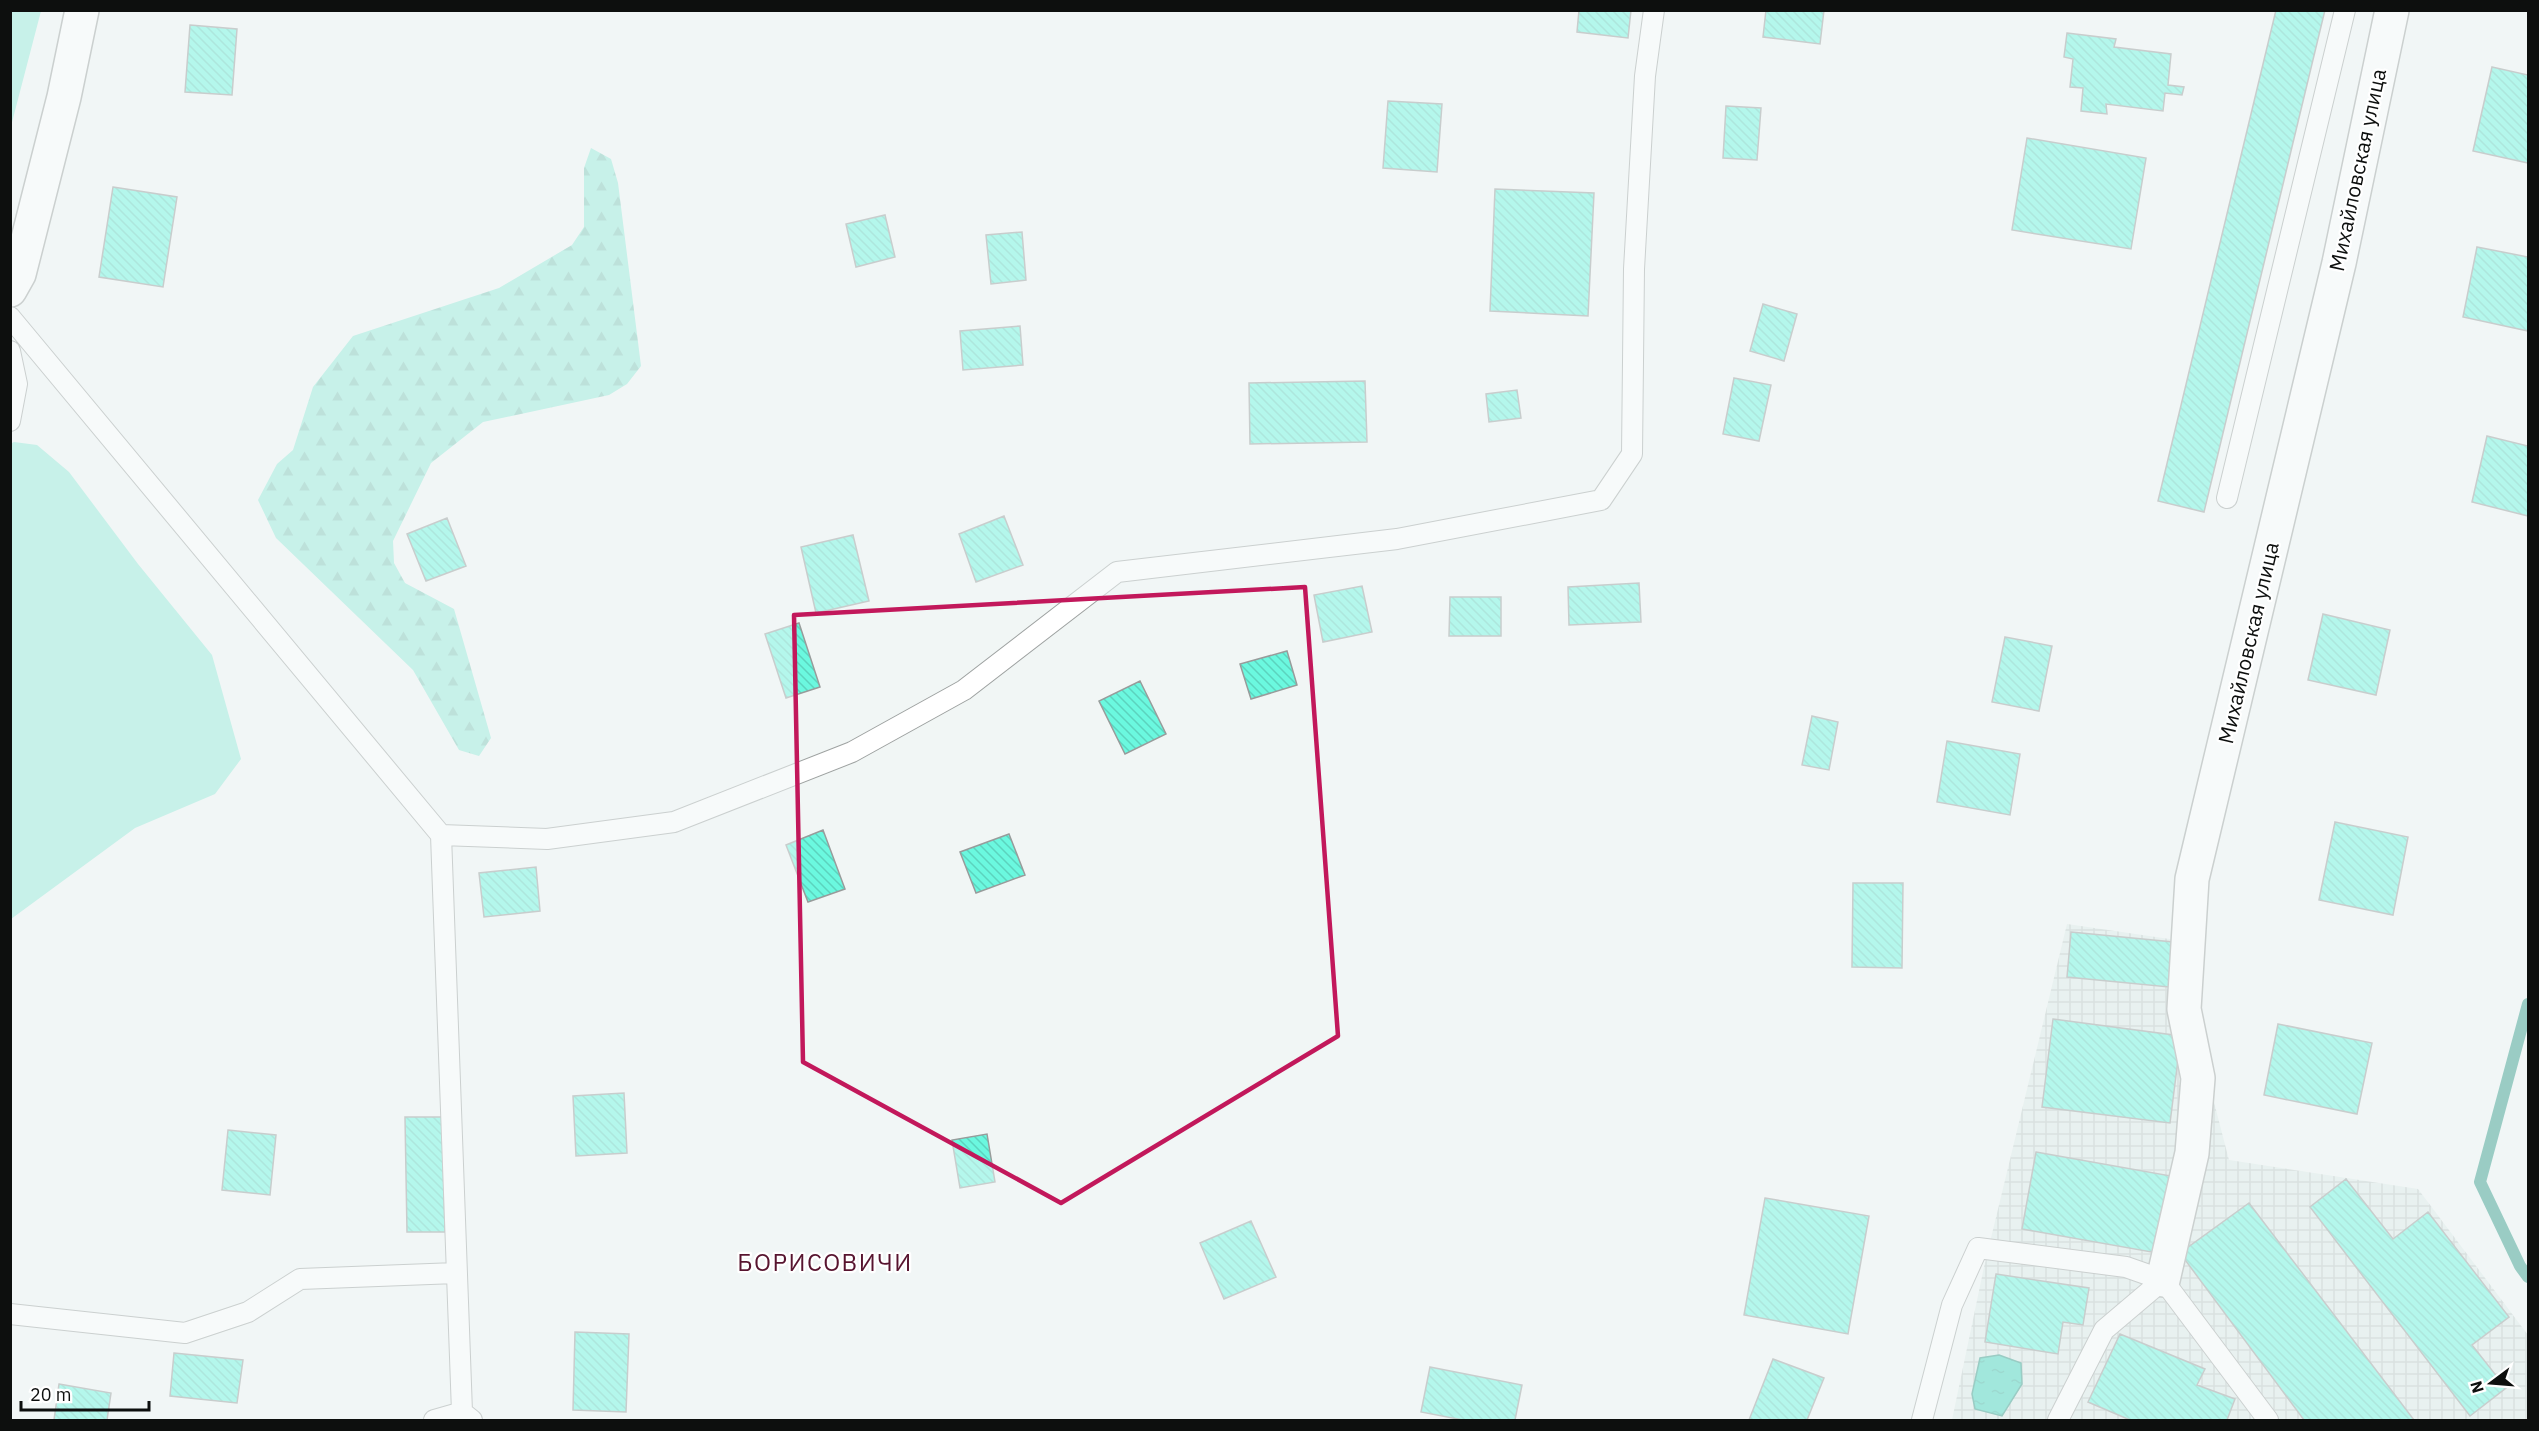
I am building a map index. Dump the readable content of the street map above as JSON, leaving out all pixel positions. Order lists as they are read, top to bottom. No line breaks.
{"streets":{"street":["Михайловская улица"]},"districts":["БОРИСОВИЧИ"],"scale_bar":"20 m","north":"left"}
